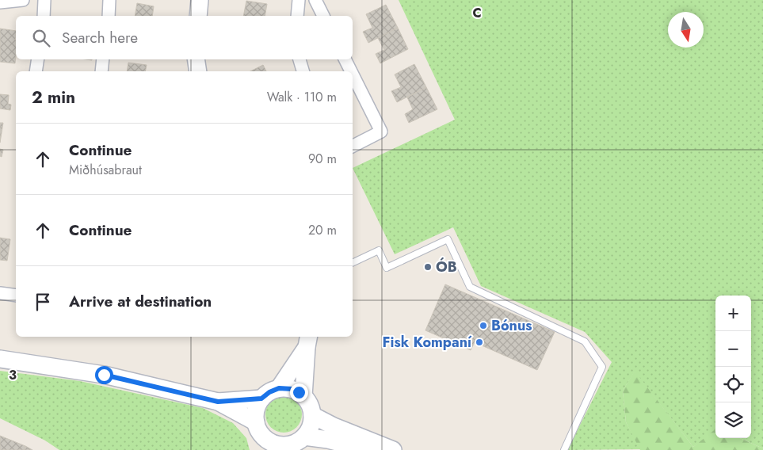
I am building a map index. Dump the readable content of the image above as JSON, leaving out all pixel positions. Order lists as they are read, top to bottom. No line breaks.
{"places":["ÓB","Bónus","Fisk Kompaní"],"north":"bottom","page":{"search":"Search here","heading":["2 min","Walk · 110 m"],"list":[["Continue","Miðhúsabraut","90 m"],["Continue","20 m"],"Arrive at destination"],"map_buttons":["+","−"]},"grid":{"columns":["C"],"rows":["3"]}}
